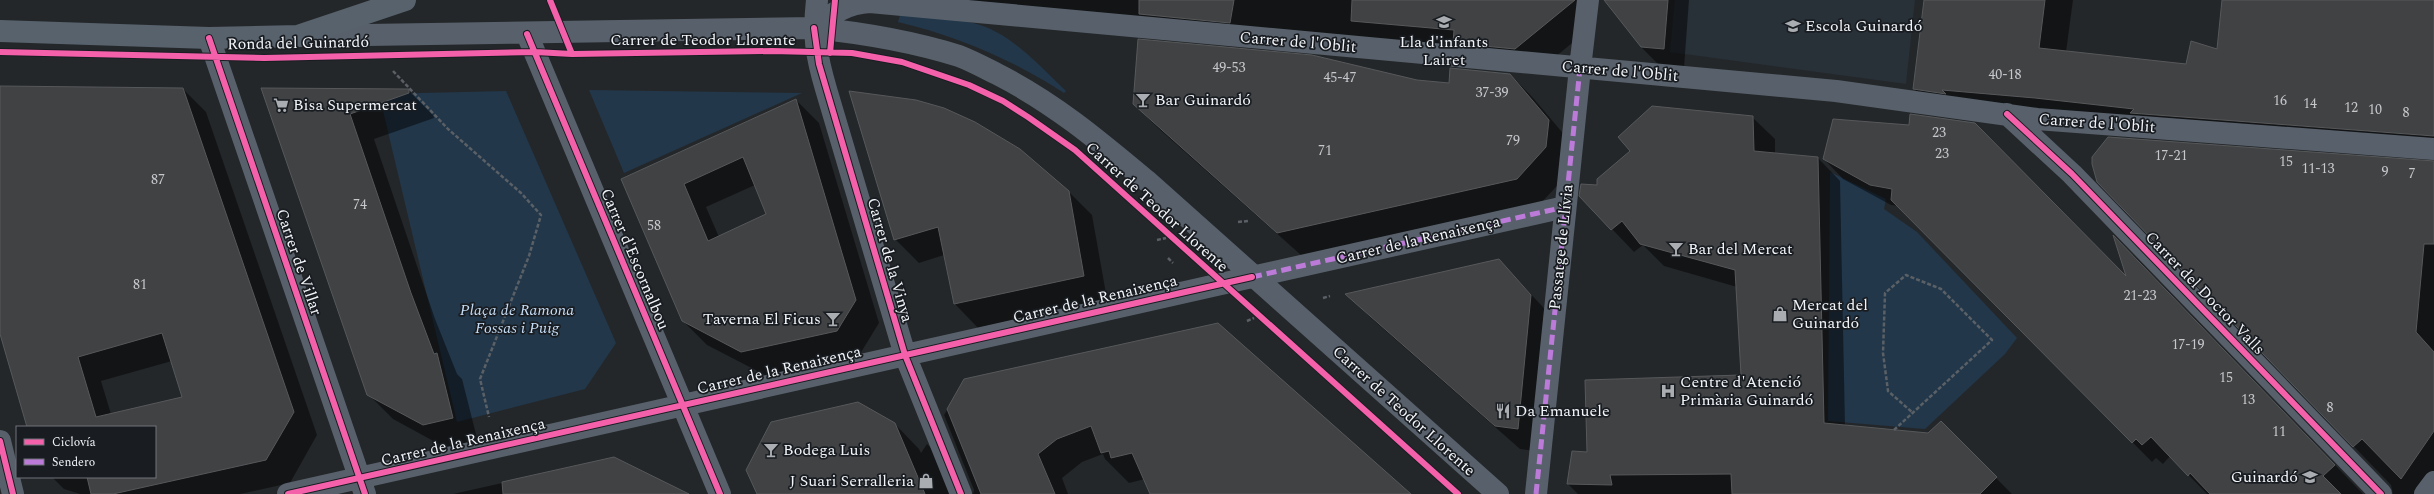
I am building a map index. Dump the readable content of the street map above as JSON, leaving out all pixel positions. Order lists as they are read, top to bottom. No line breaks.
{"streets":{"main road":["Carrer de Teodor Llorente","Ronda del Guinardó"],"street":["Carrer de l'Oblit","Carrer de la Renaixença","Passatge de Llívia","Carrer d'Escornalbou","Carrer de la Vinya","Carrer de Villar","Carrer del Doctor Valls"]},"crossings":[["Carrer de Teodor Llorente","Carrer de l'Oblit"],["Carrer de Teodor Llorente","Ronda del Guinardó"],["Carrer de Teodor Llorente","Carrer de la Renaixença"],["Carrer de Teodor Llorente","Carrer d'Escornalbou"],["Carrer de Teodor Llorente","Carrer de la Vinya"],["Carrer de Teodor Llorente","Carrer de Villar"],["Carrer de l'Oblit","Passatge de Llívia"],["Carrer de l'Oblit","Carrer de la Vinya"],["Carrer de l'Oblit","Carrer del Doctor Valls"],["Ronda del Guinardó","Carrer de Villar"],["Carrer de la Renaixença","Passatge de Llívia"],["Carrer de la Renaixença","Carrer d'Escornalbou"],["Carrer de la Renaixença","Carrer de la Vinya"],["Carrer de la Renaixença","Carrer de Villar"]],"parks":["Plaça de Ramona Fossas i Puig"],"places":{"school or university":["Lla d'infants Lairet","Escola Guinardó","Guinardó"],"bar":["Bar Guinardó","Bar del Mercat","Taverna El Ficus","Bodega Luis"],"supermarket":["Bisa Supermercat"],"shop":["Mercat del Guinardó","J Suari Serralleria"],"hospital":["Centre d'Atenció Primària Guinardó"],"restaurant":["Da Emanuele"]},"house_numbers":["49-53","40-18","45-47","37-39","16","14","12","10","8","23","79","71","23","17-21","15","11-13","9","7","87","74","58","81","21-23","17-19","15","13","8","11"],"legend":["Ciclovía","Sendero"]}
